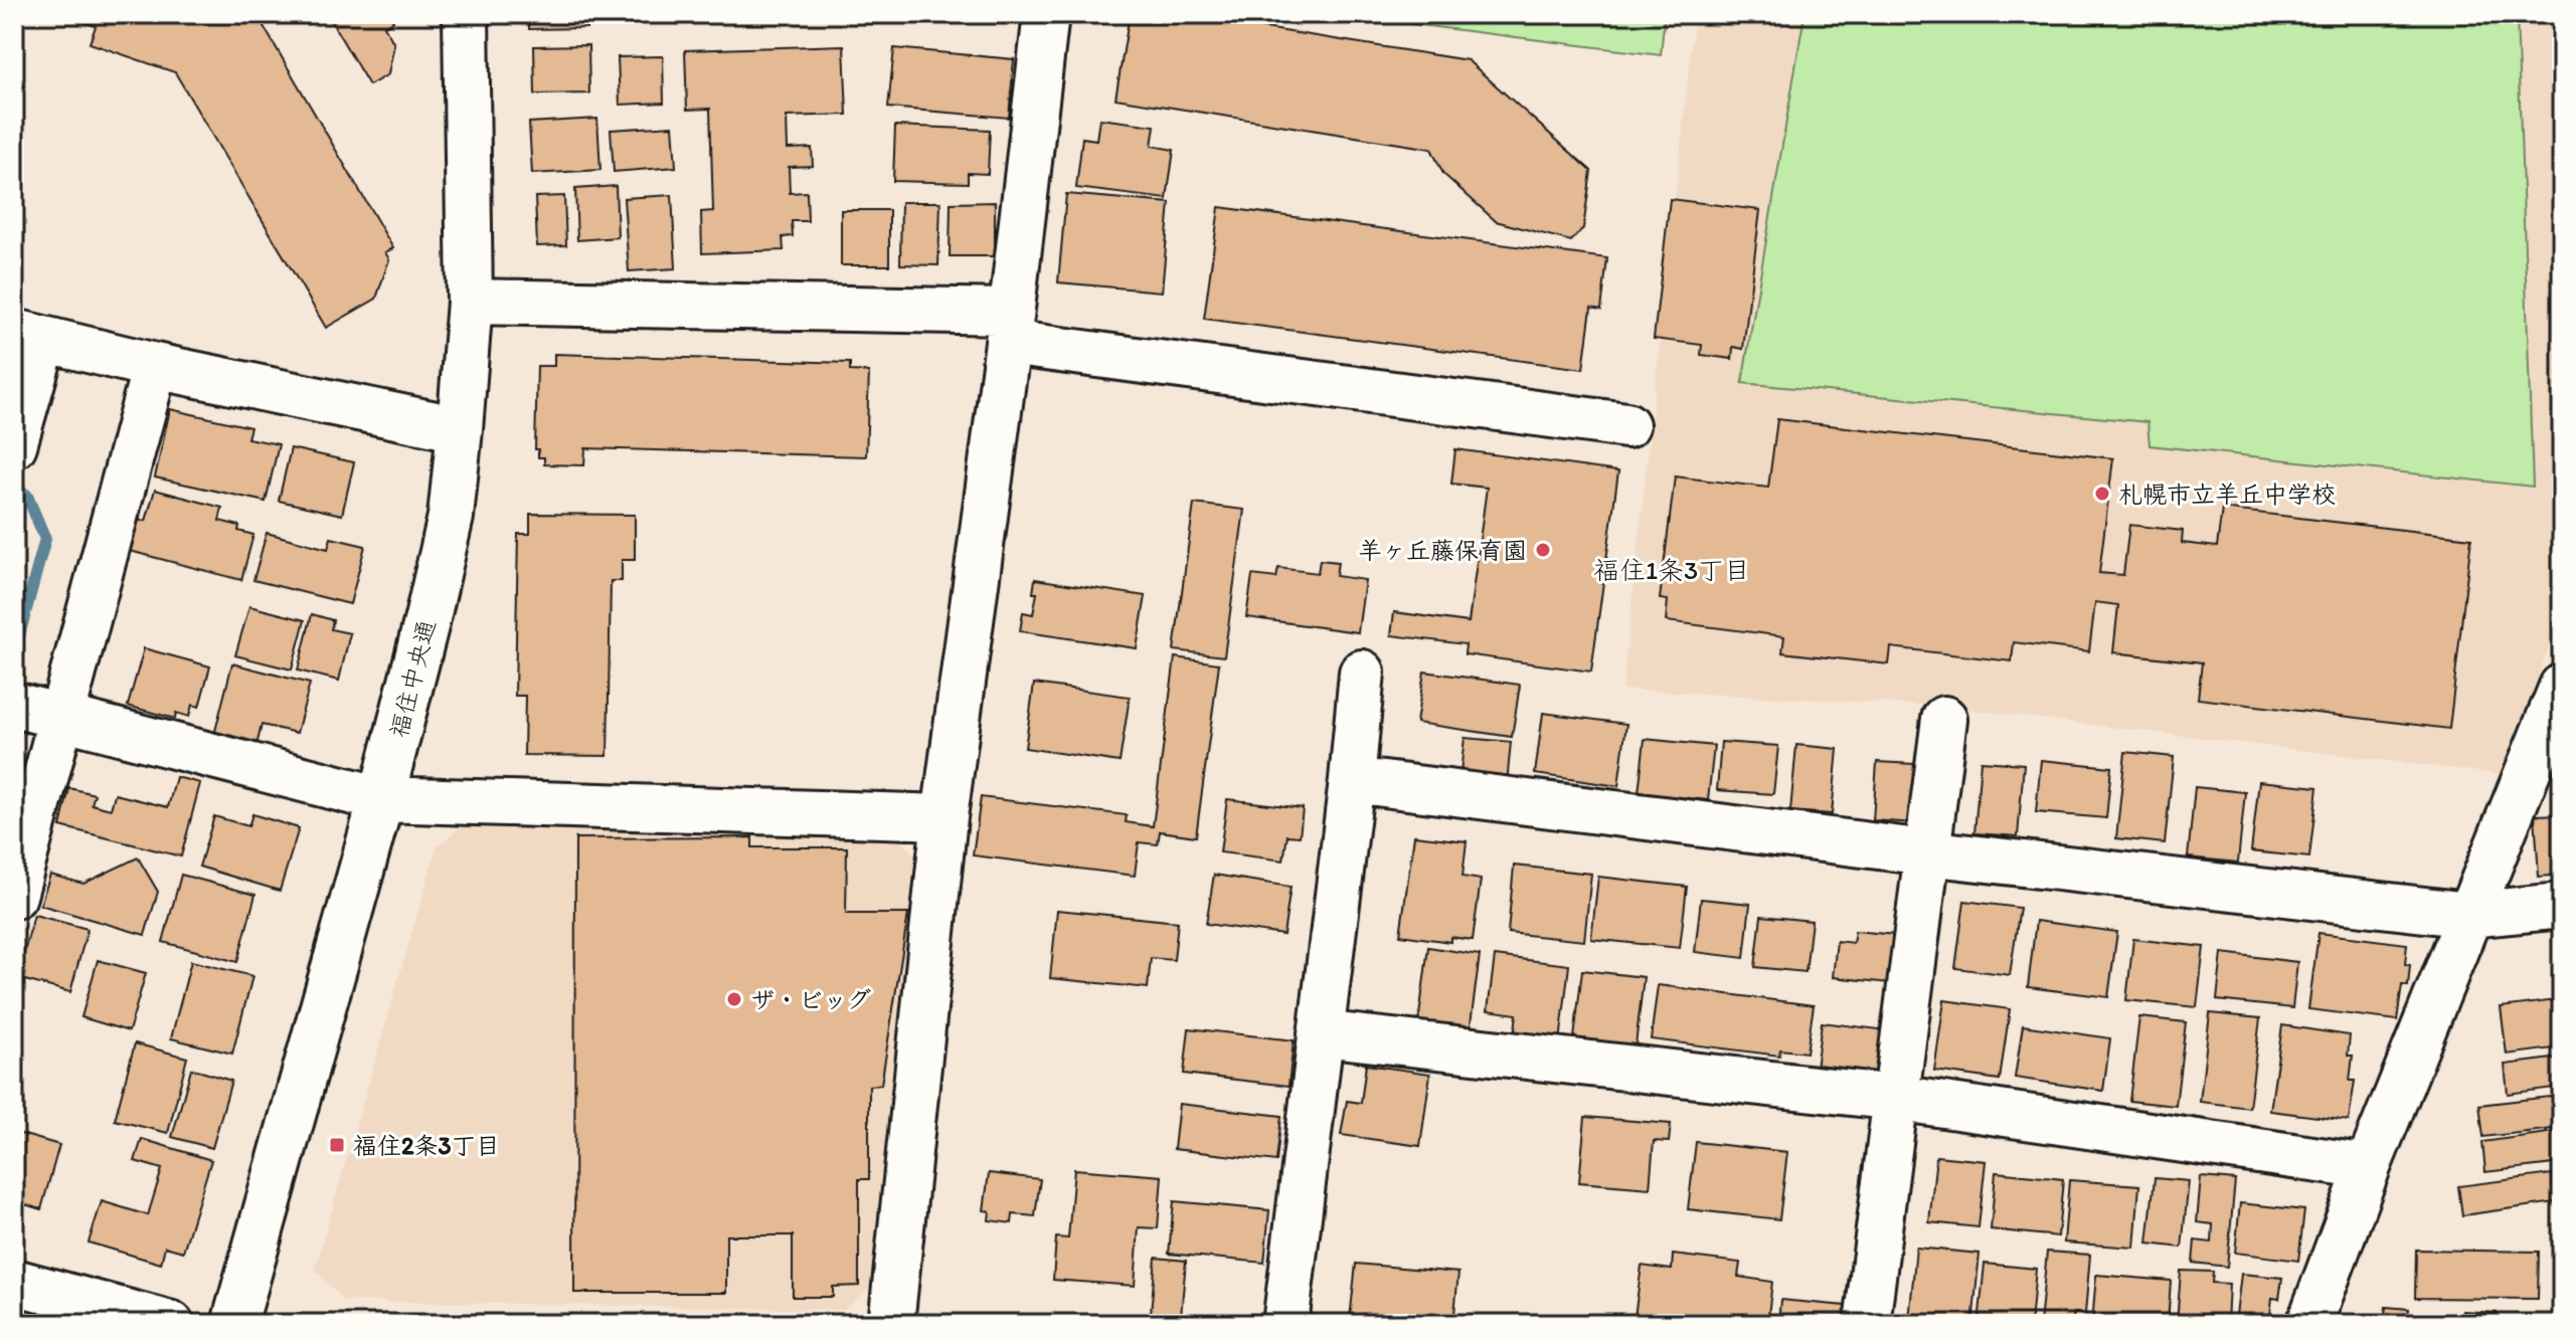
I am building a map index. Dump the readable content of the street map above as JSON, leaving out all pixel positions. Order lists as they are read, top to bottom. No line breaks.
{"streets":{"street":["福住中央通"]},"districts":["福住1条3丁目"],"places":{"other":["札幌市立羊丘中学校","羊ヶ丘藤保育園","ザ・ビッグ"],"transit":["福住2条3丁目"]}}
